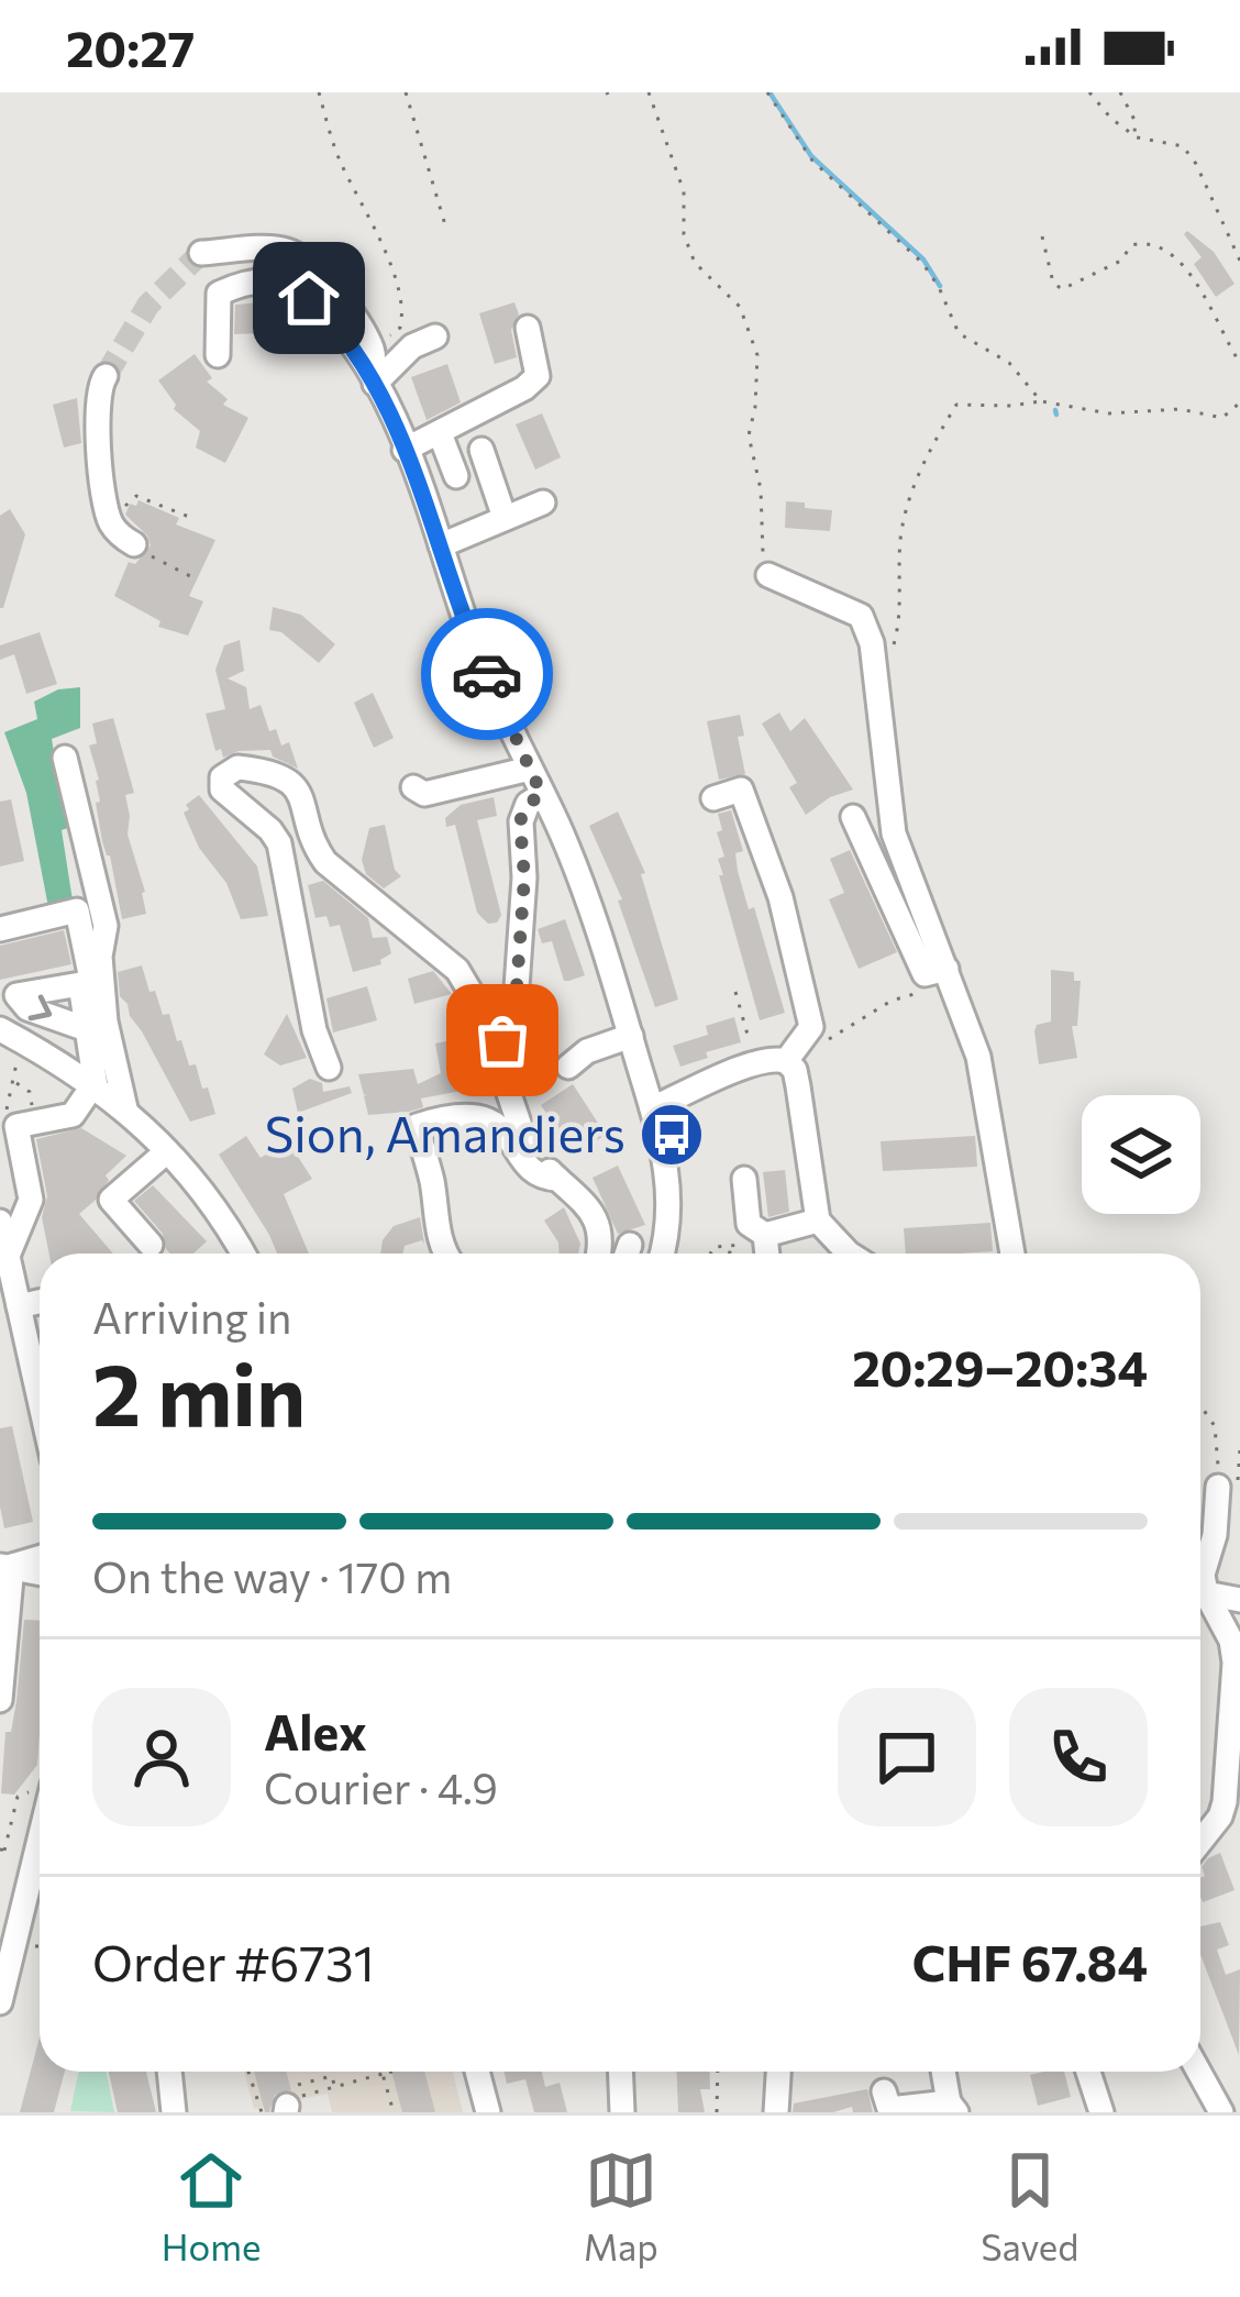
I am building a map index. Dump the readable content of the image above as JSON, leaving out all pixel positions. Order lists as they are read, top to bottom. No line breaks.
{"places":{"bus stop":["Sion, Amandiers"]},"page":{"status":"20:27","heading":["2 min","Arriving in","20:29–20:34"],"panel":["Alex","Courier · 4.9","Order #6731","CHF 67.84"],"bar":"On the way · 170 m","tabs":["Home","Map","Saved"]}}
